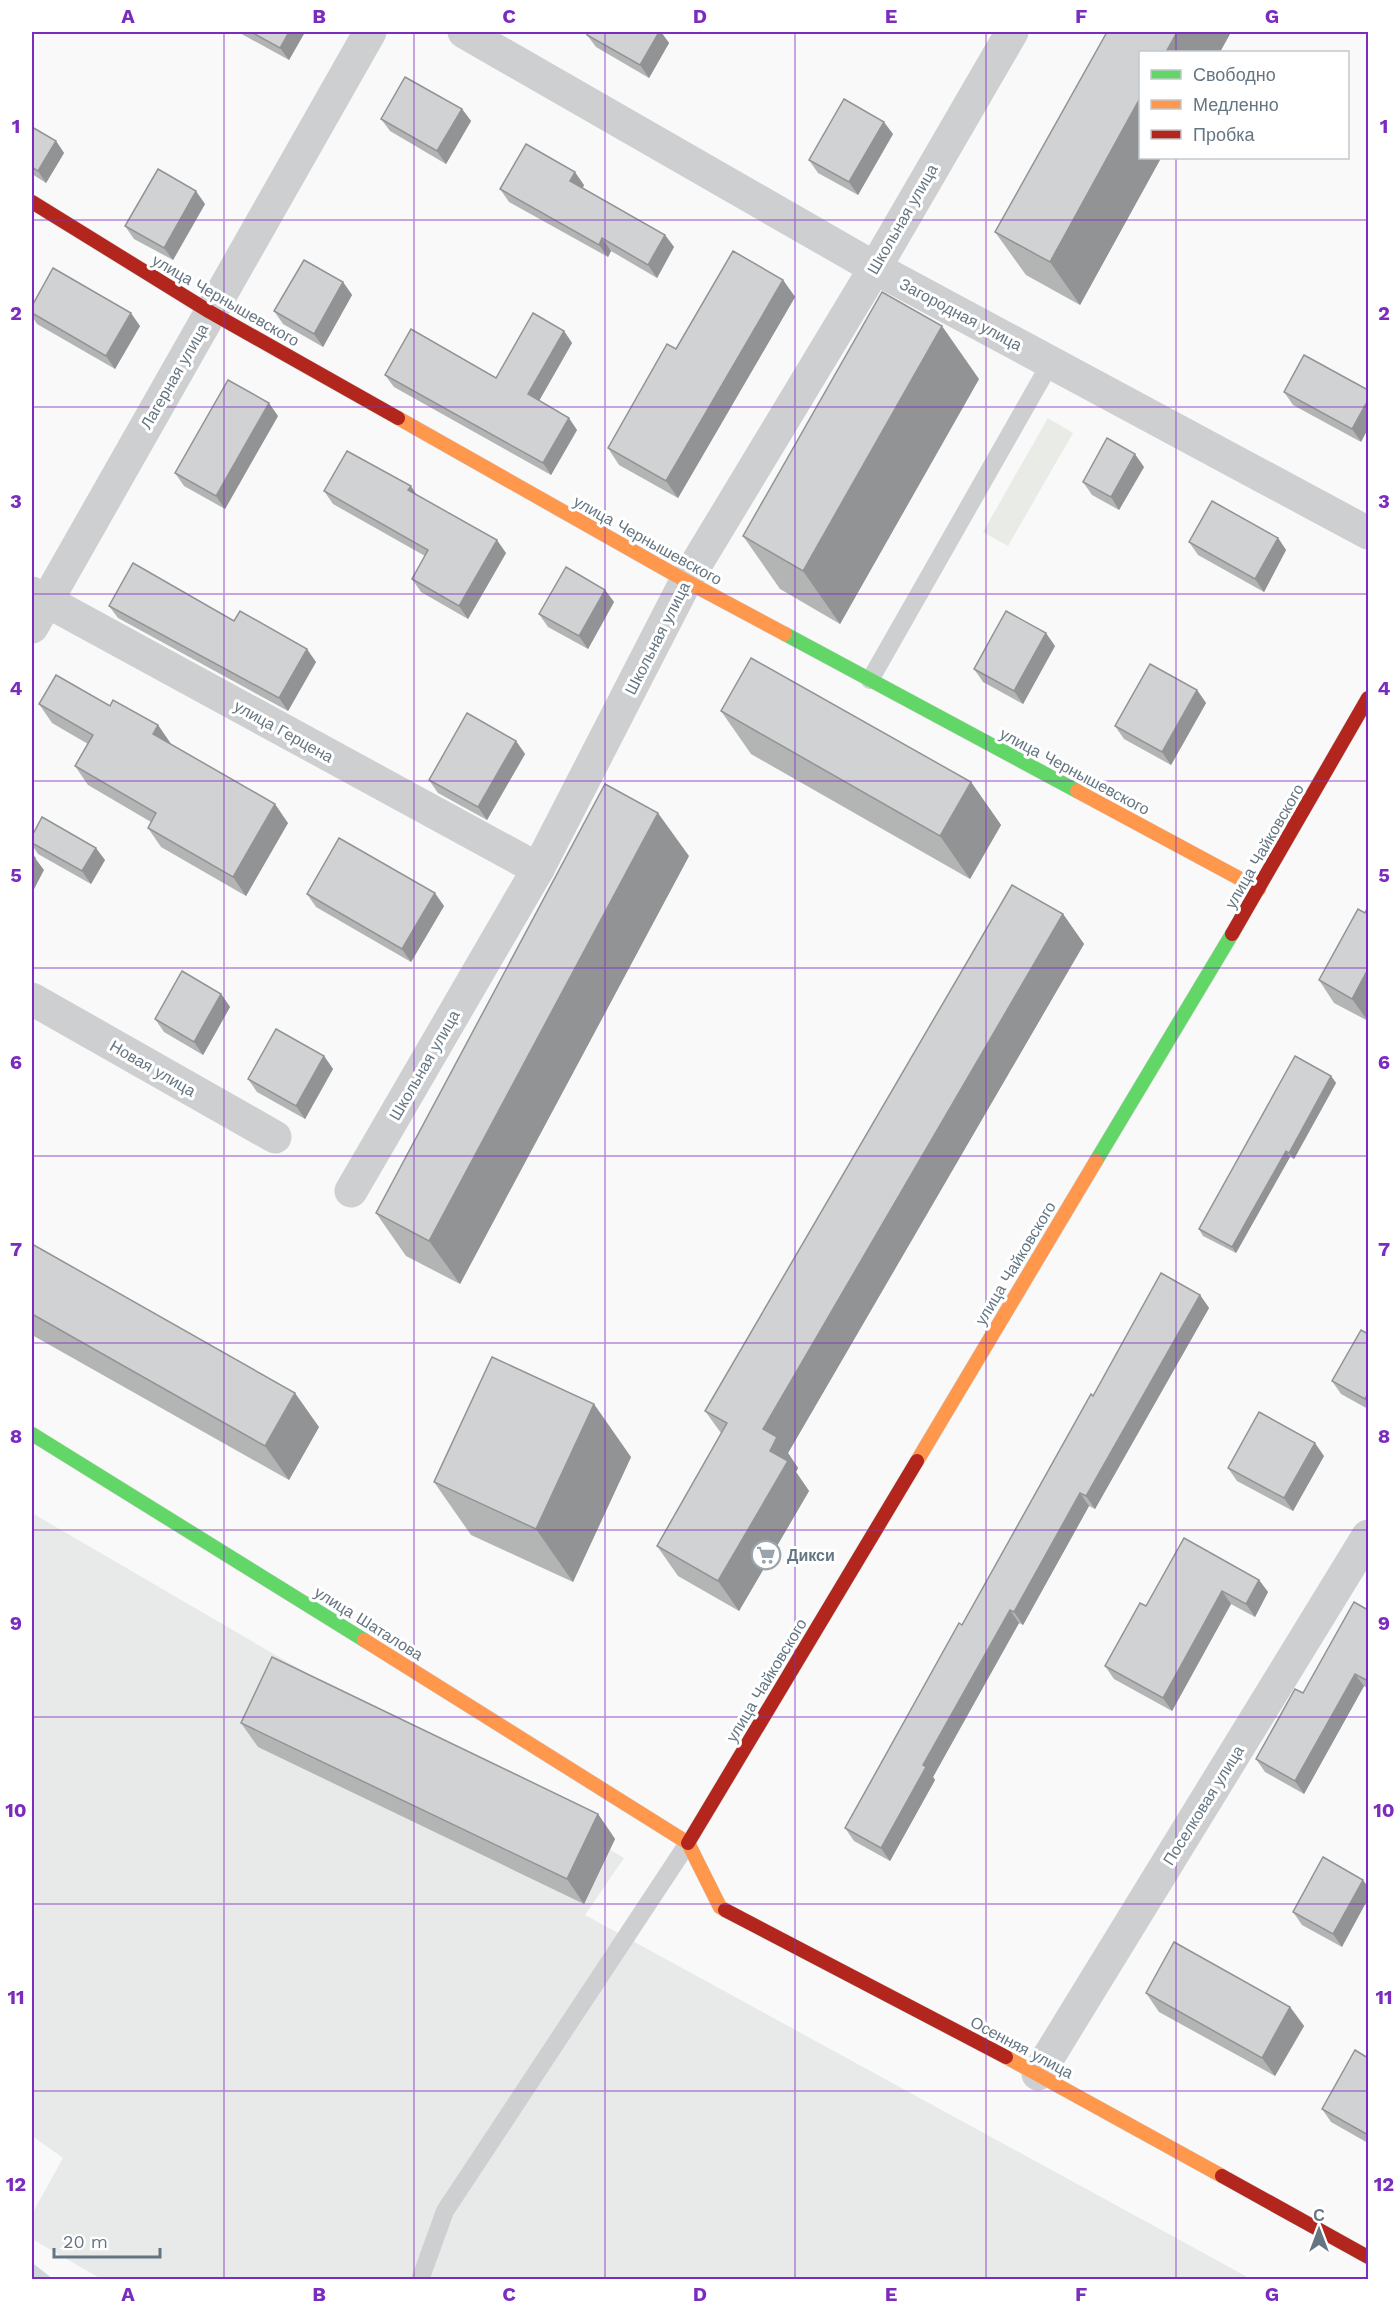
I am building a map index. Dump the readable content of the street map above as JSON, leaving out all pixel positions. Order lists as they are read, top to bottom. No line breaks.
{"streets":{"street":["Школьная улица","улица Чернышевского","Загородная улица","Лагерная улица","улица Герцена","улица Чайковского","Новая улица","улица Шаталова","Поселковая улица","Осенняя улица"]},"crossings":[["Школьная улица","улица Чернышевского"],["Школьная улица","Загородная улица"],["Школьная улица","улица Герцена"],["улица Чернышевского","Лагерная улица"],["улица Чернышевского","улица Чайковского"],["Лагерная улица","улица Герцена"],["улица Чайковского","улица Шаталова"],["улица Чайковского","Осенняя улица"],["улица Шаталова","Осенняя улица"],["Поселковая улица","Осенняя улица"]],"places":{"supermarket":["Дикси"]},"legend":["Свободно","Медленно","Пробка"],"scale_bar":"20 m","north":"top","grid":{"columns":["A","B","C","D","E","F","G"],"rows":["1","2","3","4","5","6","7","8","9","10","11","12"]}}
